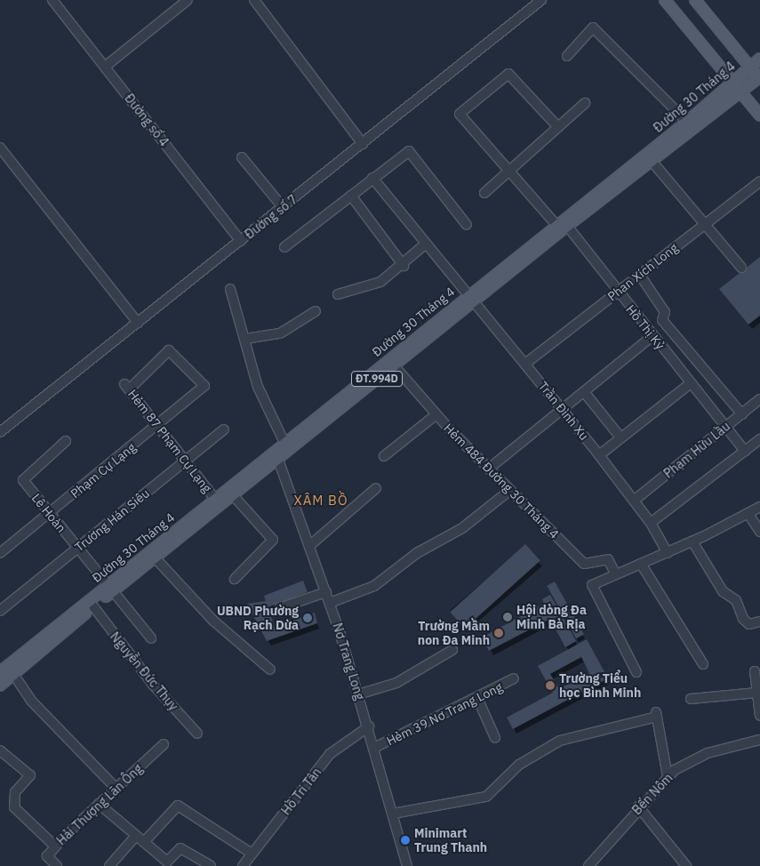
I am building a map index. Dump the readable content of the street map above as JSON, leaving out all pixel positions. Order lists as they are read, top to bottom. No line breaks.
{"streets":{"main road":["Đường 30 Tháng 4","ĐT.994D"],"street":["Đường số 4","Đường số 7","Phan Xích Long","Hồ Thị Kỷ","Trần Đình Xu","Hẻm 87 Phạm Cự Lạng","Phạm Hữu Lầu","Phạm Cự Lạng","Hẻm 484 Đường 30 Tháng 4","Lê Hoàn","Trương Hán Siêu","Nơ Trang Long","Nguyễn Đức Thụy","Hẻm 39 Nơ Trang Long","Hồ Tri Tân","Bến Nôm","Hải Thượng Lãn Ông"]},"crossings":[["Đường 30 Tháng 4","Hồ Thị Kỷ"],["Đường 30 Tháng 4","Trần Đình Xu"],["Đường 30 Tháng 4","Hẻm 87 Phạm Cự Lạng"],["Đường 30 Tháng 4","Hẻm 484 Đường 30 Tháng 4"],["Đường 30 Tháng 4","Lê Hoàn"],["Đường 30 Tháng 4","Nơ Trang Long"],["Đường 30 Tháng 4","Nguyễn Đức Thụy"],["Đường số 4","Đường số 7"],["Phan Xích Long","Hồ Thị Kỷ"],["Phan Xích Long","Trần Đình Xu"],["Hồ Thị Kỷ","Phạm Hữu Lầu"],["Trần Đình Xu","Phạm Hữu Lầu"],["Hẻm 87 Phạm Cự Lạng","Phạm Cự Lạng"],["Hẻm 87 Phạm Cự Lạng","Trương Hán Siêu"],["Phạm Cự Lạng","Lê Hoàn"],["Lê Hoàn","Trương Hán Siêu"],["Nơ Trang Long","Hẻm 39 Nơ Trang Long"],["Nơ Trang Long","Hồ Tri Tân"]],"districts":["XÂM BỒ"],"places":["Hội dòng Đa Minh Bà Rịa","UBND Phường Rạch Dừa","Trường Mầm non Đa Minh","Trường Tiểu học Bình Minh","Minimart Trung Thanh"]}
